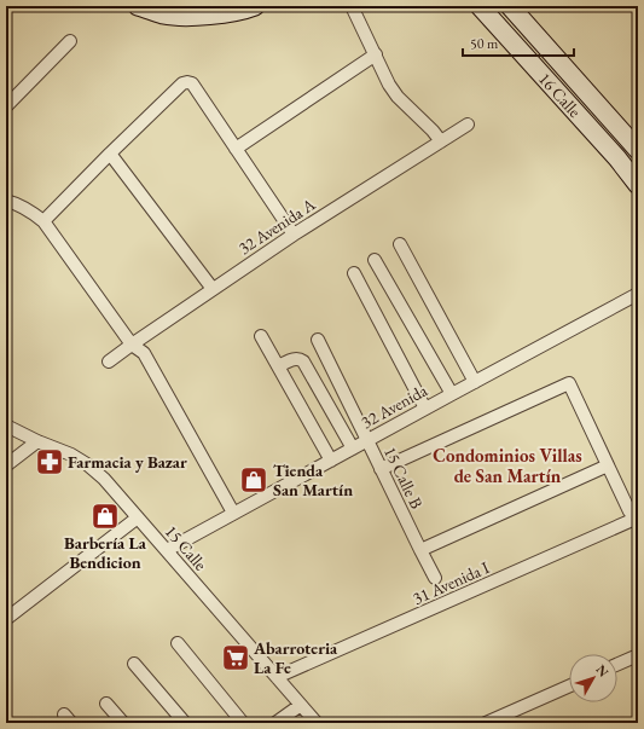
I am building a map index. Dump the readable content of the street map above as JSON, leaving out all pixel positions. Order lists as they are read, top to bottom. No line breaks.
{"streets":{"main road":["16 Calle"],"street":["32 Avenida A","32 Avenida","15 Calle B","15 Calle","31 Avenida I"]},"crossings":[["32 Avenida","15 Calle B"],["32 Avenida","15 Calle"],["15 Calle","31 Avenida I"]],"districts":["Condominios Villas de San Martín"],"places":{"pharmacy":["Farmacia y Bazar"],"shop":["Tienda San Martín","Barbería La Bendicion"],"supermarket":["Abarroteria La Fe"]},"scale_bar":"50 m","north":"top right"}
